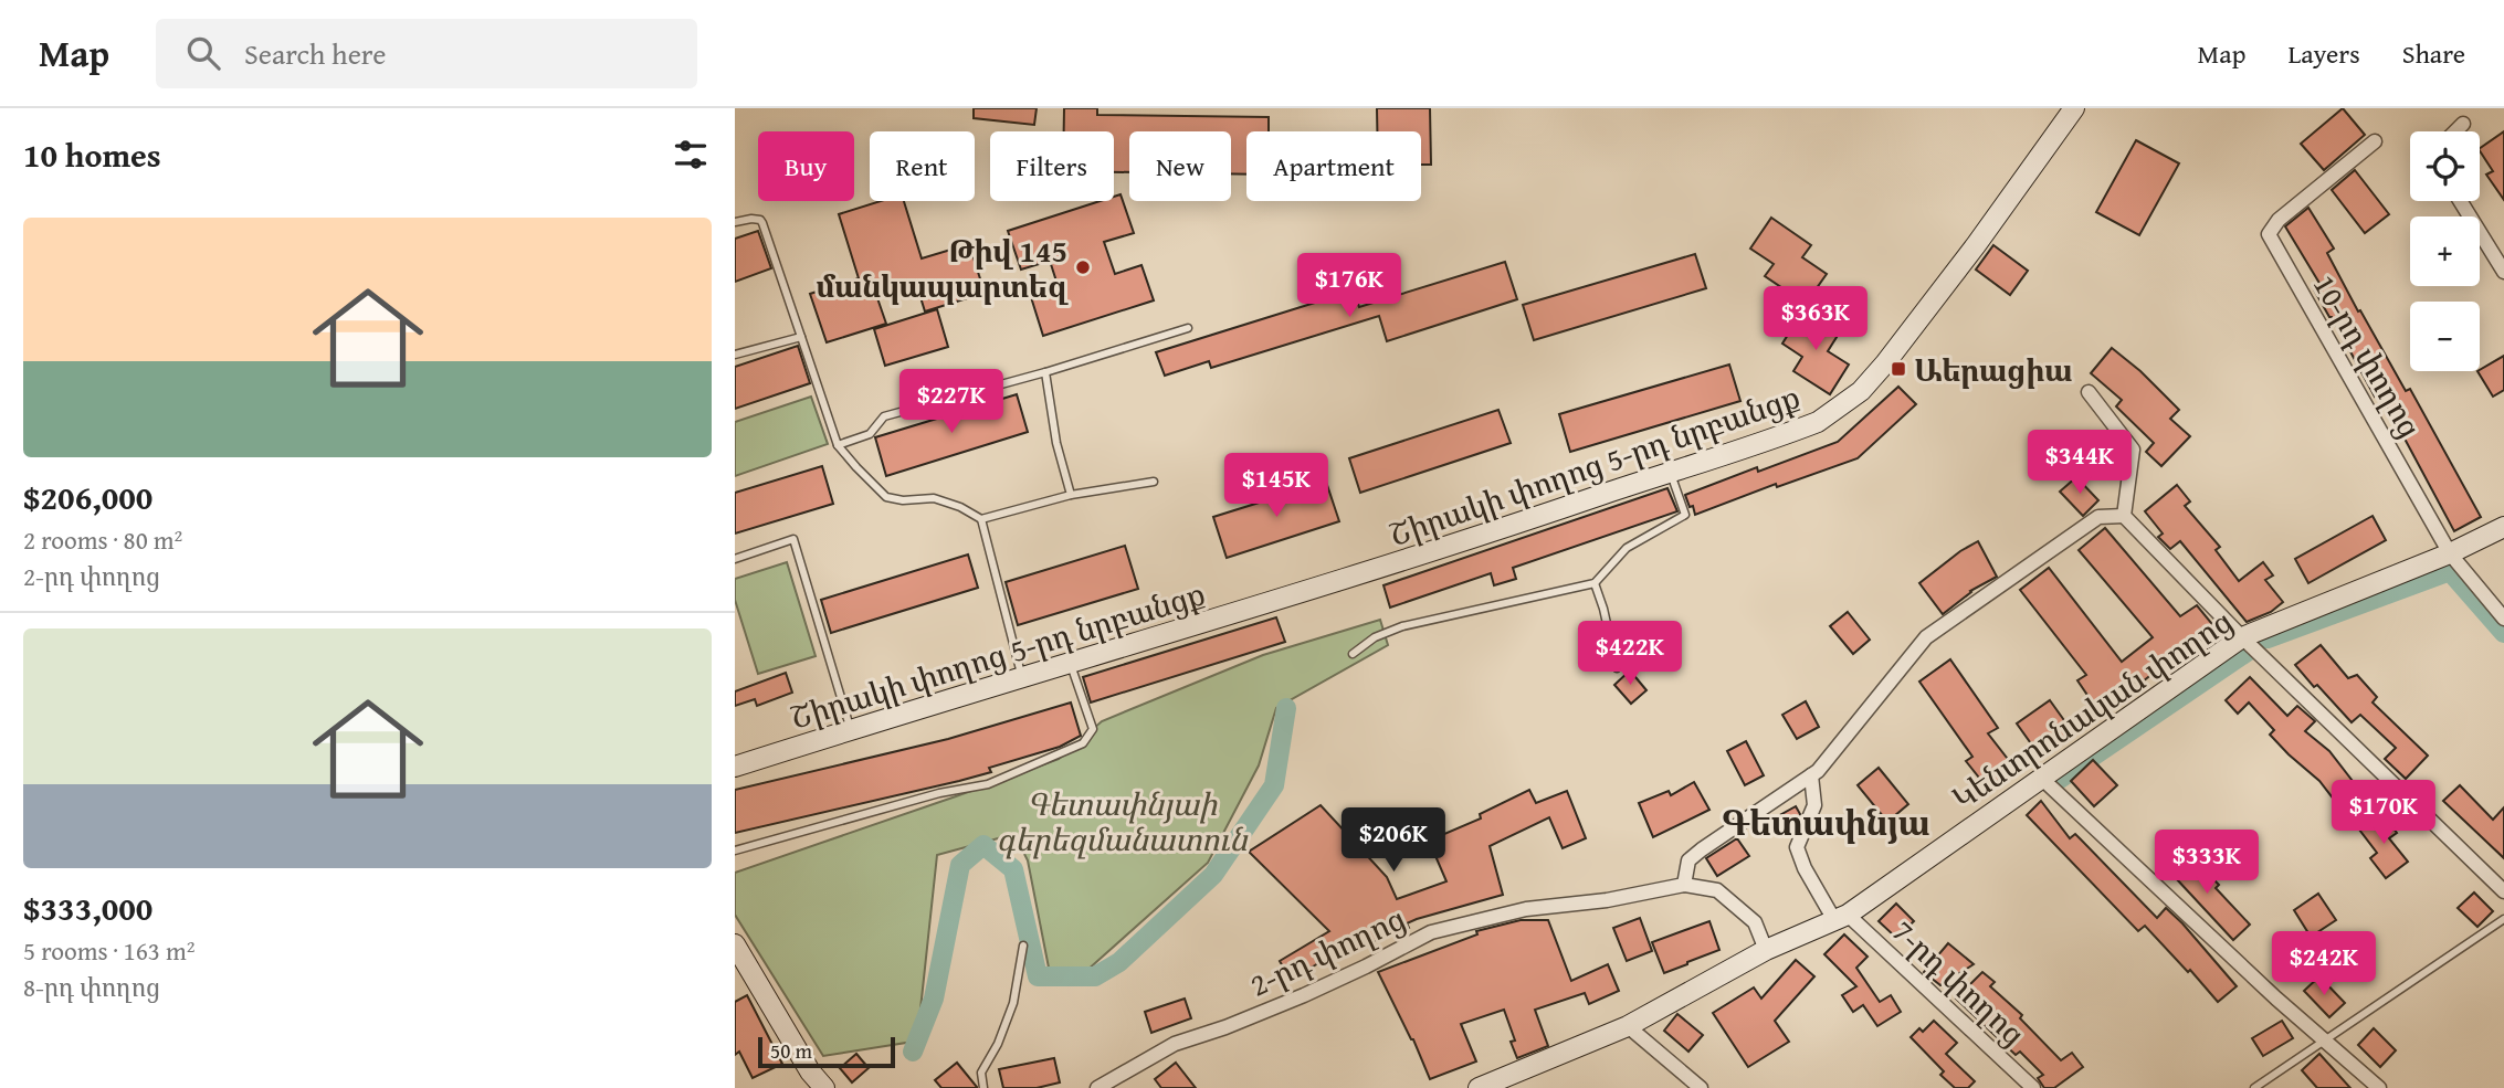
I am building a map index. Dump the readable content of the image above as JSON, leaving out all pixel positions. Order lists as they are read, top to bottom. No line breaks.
{"streets":{"street":["10-րդ փողոց","Շիրակի փողոց 5-րդ նրբանցք","Կենտրոնական փողոց","2-րդ փողոց","7-րդ փողոց"]},"crossings":[["10-րդ փողոց","Կենտրոնական փողոց"],["Կենտրոնական փողոց","2-րդ փողոց"],["Կենտրոնական փողոց","7-րդ փողոց"]],"districts":["Գետափնյա"],"parks":["Գետափնյաի գերեզմանատուն"],"places":{"other":["Թիվ 145 մանկապարտեզ"],"transit":["Աերացիա"]},"scale_bar":"50 m","page":{"header":"Map","search":"Search here","nav":["Map","Layers","Share"],"heading":"10 homes","map_buttons":["+","−"],"chip":["Buy","Rent","Filters","New","Apartment"],"list":[{"name":"$206,000","note":"2 rooms · 80 m² · 2-րդ փողոց"},{"name":"$333,000","note":"5 rooms · 163 m² · 8-րդ փողոց"}],"price":["$176K","$363K","$227K","$344K","$145K","$422K","$170K","$206K","$333K","$242K"],"scale":"50 m"}}
